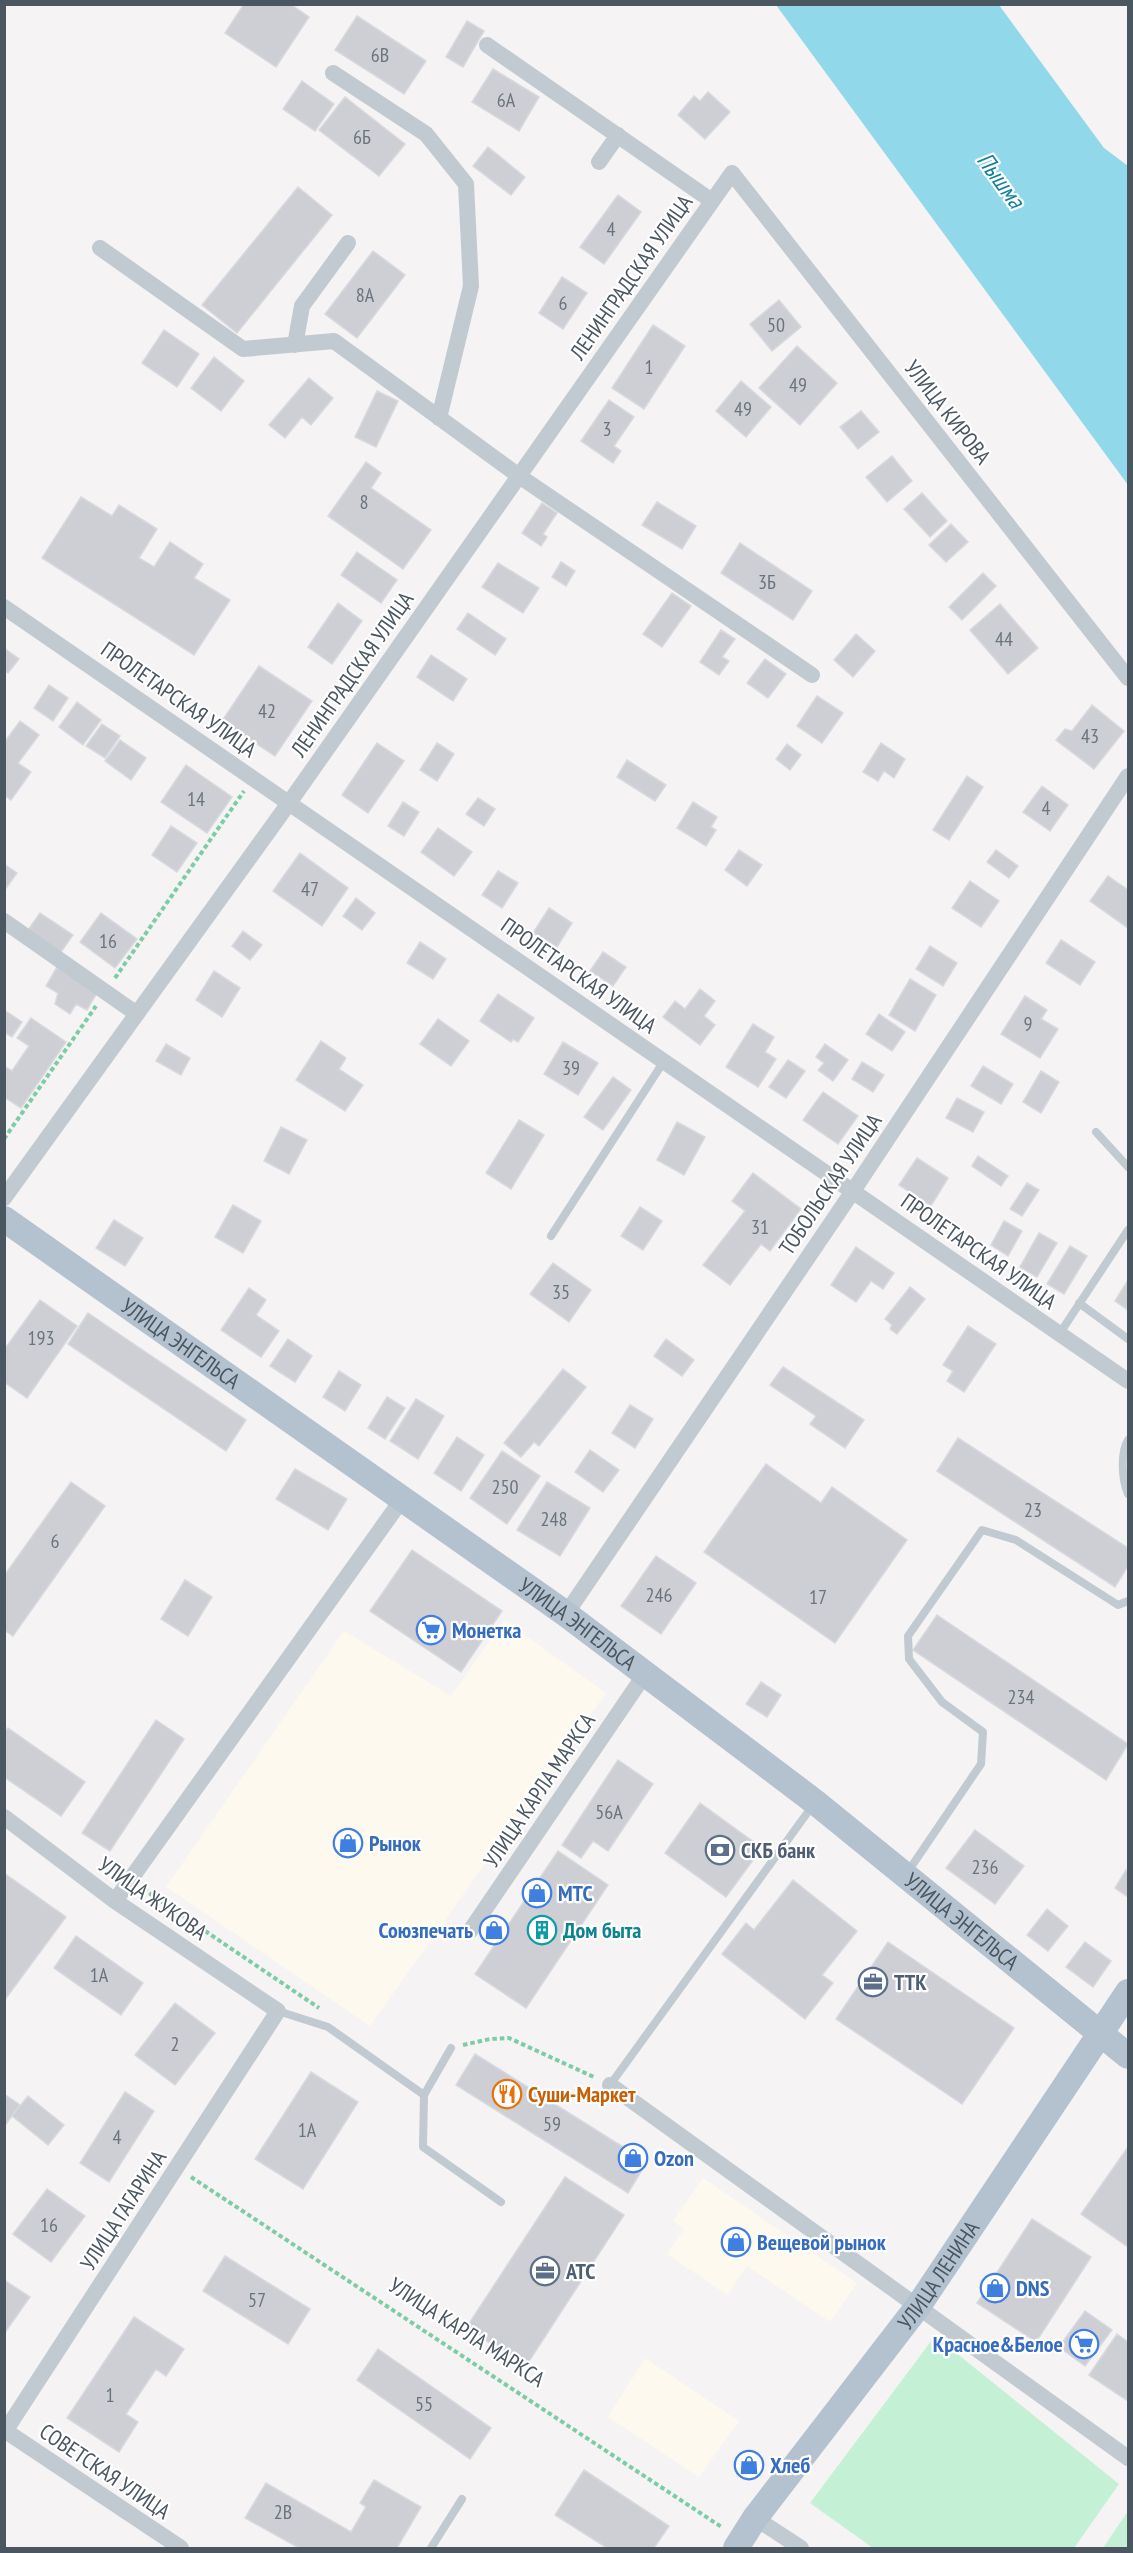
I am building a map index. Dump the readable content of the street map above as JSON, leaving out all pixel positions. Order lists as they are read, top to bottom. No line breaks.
{"streets":{"main road":["УЛИЦА ЭНГЕЛЬСА","УЛИЦА ЛЕНИНА"],"street":["ЛЕНИНГРАДСКАЯ УЛИЦА","УЛИЦА КИРОВА","ПРОЛЕТАРСКАЯ УЛИЦА","ТОБОЛЬСКАЯ УЛИЦА","УЛИЦА КАРЛА МАРКСА","УЛИЦА ЖУКОВА","УЛИЦА ГАГАРИНА","СОВЕТСКАЯ УЛИЦА"]},"crossings":[["ЛЕНИНГРАДСКАЯ УЛИЦА","УЛИЦА КИРОВА"],["ЛЕНИНГРАДСКАЯ УЛИЦА","ПРОЛЕТАРСКАЯ УЛИЦА"],["ПРОЛЕТАРСКАЯ УЛИЦА","ТОБОЛЬСКАЯ УЛИЦА"],["ТОБОЛЬСКАЯ УЛИЦА","УЛИЦА ЭНГЕЛЬСА"],["УЛИЦА ЭНГЕЛЬСА","УЛИЦА КАРЛА МАРКСА"],["УЛИЦА ЭНГЕЛЬСА","УЛИЦА ЛЕНИНА"],["УЛИЦА КАРЛА МАРКСА","УЛИЦА ГАГАРИНА"],["УЛИЦА КАРЛА МАРКСА","УЛИЦА ЛЕНИНА"],["УЛИЦА ЖУКОВА","УЛИЦА ГАГАРИНА"],["УЛИЦА ГАГАРИНА","СОВЕТСКАЯ УЛИЦА"]],"water":["Пышма"],"places":{"supermarket":["Монетка","Красное&Белое"],"shop":["Рынок","МТС","Союзпечать","Ozon","Вещевой рынок","DNS","Хлеб"],"bank":["СКБ банк"],"building":["Дом быта"],"office":["ТТК","АТС"],"restaurant":["Суши-Маркет"]},"house_numbers":["6В","6А","6Б","4","8А","6","50","1","49","49","3","8","3Б","44","42","43","14","4","47","16","9","39","31","35","193","250","23","248","6","246","17","234","56А","236","1А","2","59","1А","4","16","57","1","55","2В"]}
